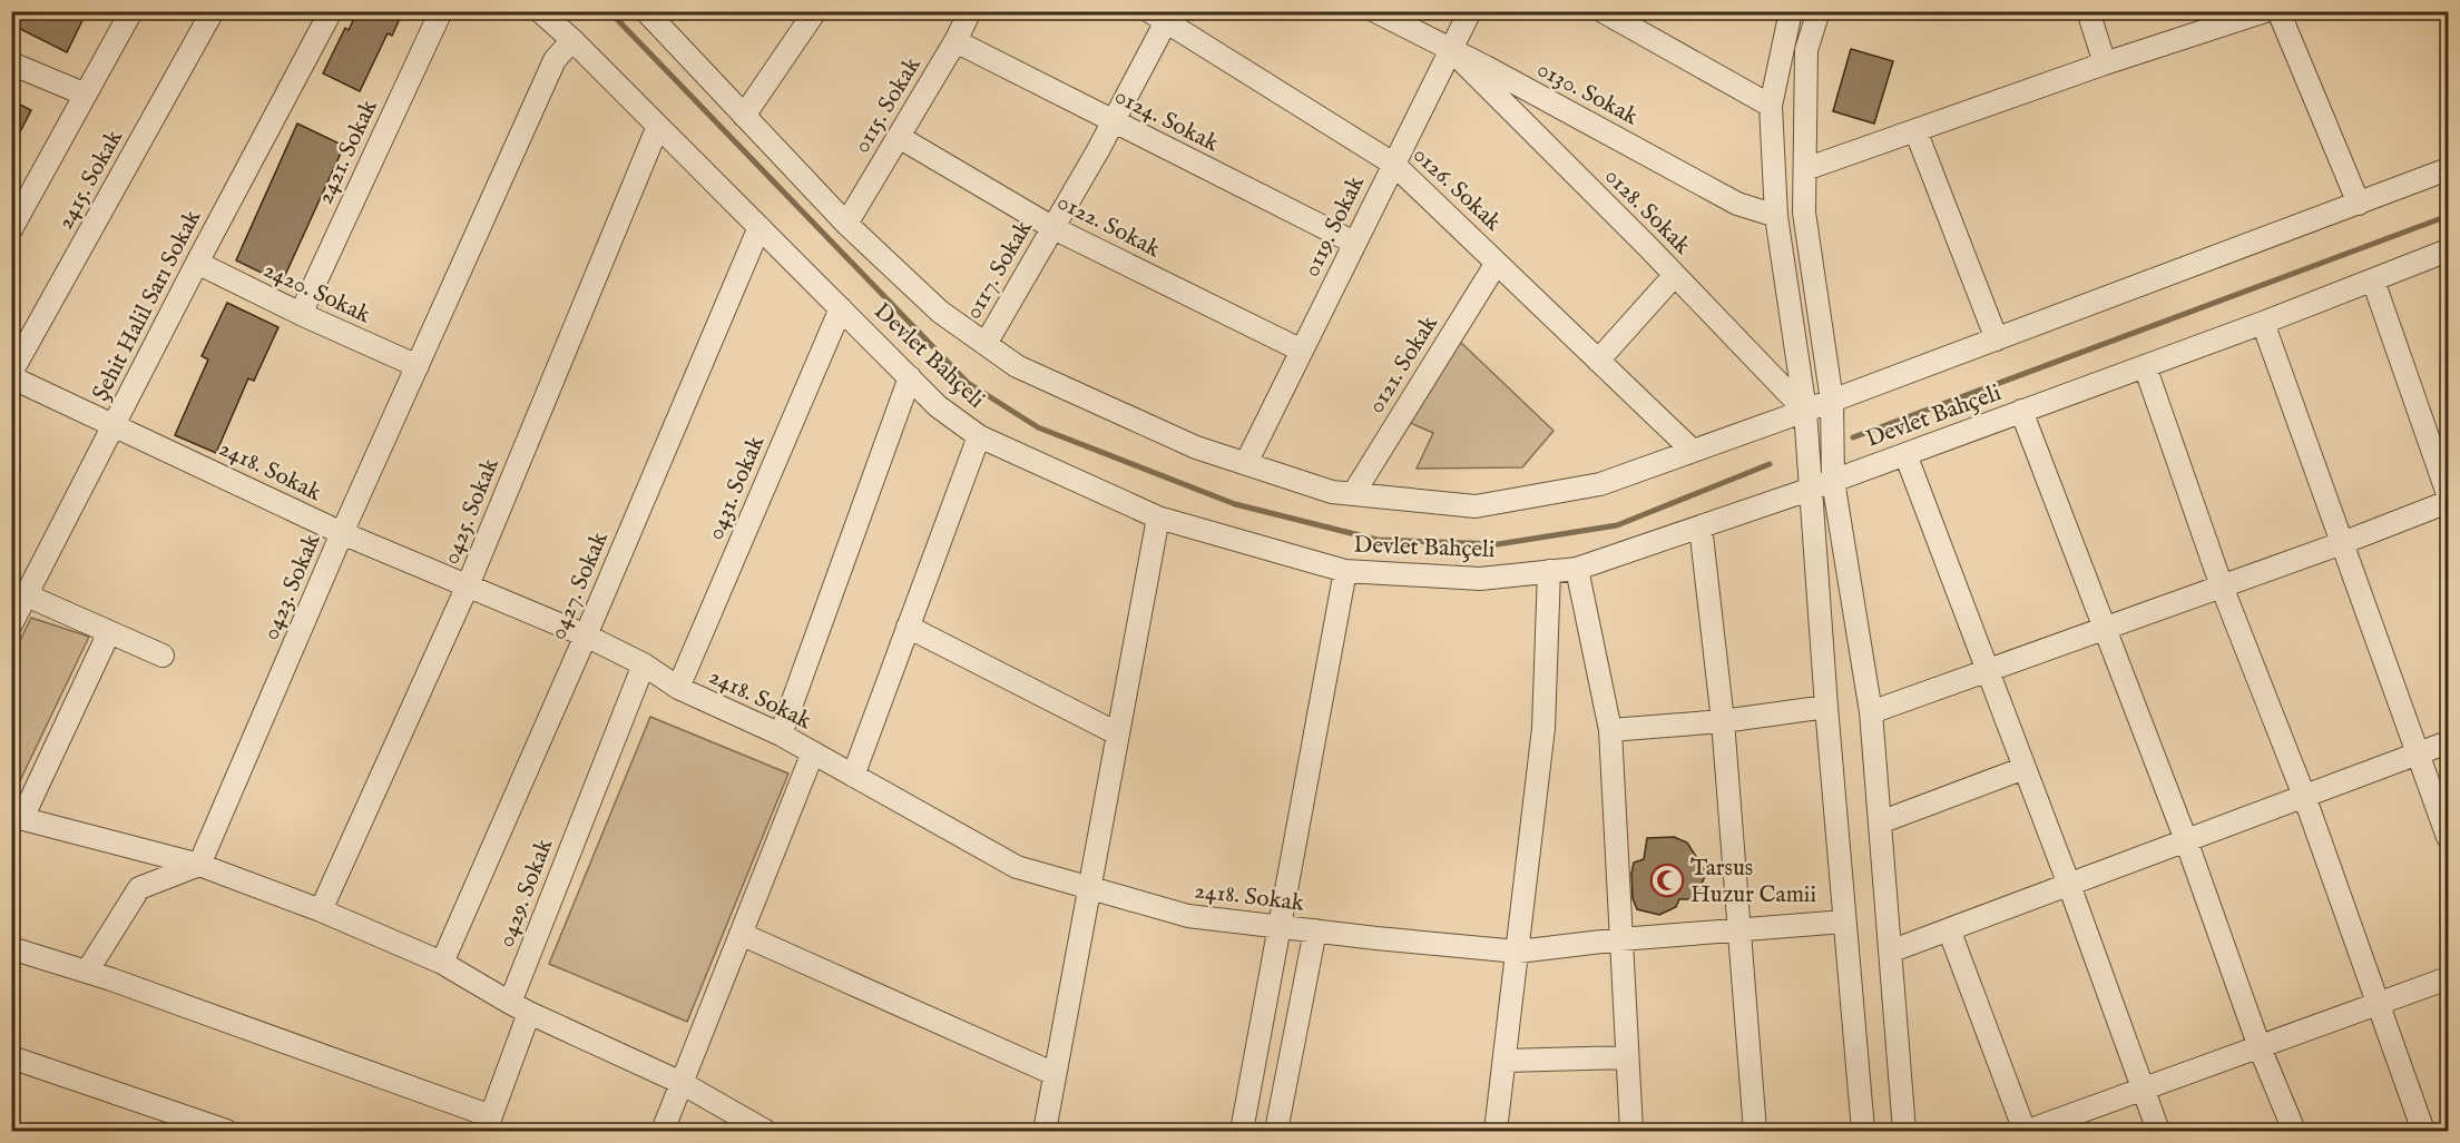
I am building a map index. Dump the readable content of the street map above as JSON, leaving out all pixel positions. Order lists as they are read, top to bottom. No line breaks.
{"streets":{"street":["0130. Sokak","0115. Sokak","0124. Sokak","2421. Sokak","2415. Sokak","0126. Sokak","0128. Sokak","0122. Sokak","0119. Sokak","0117. Sokak","2420. Sokak","Şehit Halil Sarı Sokak","Devlet Bahçeli","0121. Sokak","2418. Sokak","0431. Sokak","0425. Sokak","0427. Sokak","0423. Sokak","0429. Sokak"]},"crossings":[["0130. Sokak","0128. Sokak"],["0130. Sokak","0119. Sokak"],["0115. Sokak","0124. Sokak"],["0115. Sokak","0122. Sokak"],["0115. Sokak","Devlet Bahçeli"],["0124. Sokak","0119. Sokak"],["0124. Sokak","0117. Sokak"],["2421. Sokak","2420. Sokak"],["2415. Sokak","2418. Sokak"],["0126. Sokak","0119. Sokak"],["0126. Sokak","0117. Sokak"],["0126. Sokak","Devlet Bahçeli"],["0126. Sokak","0121. Sokak"],["0128. Sokak","0119. Sokak"],["0128. Sokak","Devlet Bahçeli"],["0122. Sokak","0119. Sokak"],["0122. Sokak","0117. Sokak"],["0119. Sokak","Devlet Bahçeli"],["0117. Sokak","Devlet Bahçeli"],["2420. Sokak","Şehit Halil Sarı Sokak"],["2420. Sokak","0423. Sokak"],["Şehit Halil Sarı Sokak","2418. Sokak"],["Devlet Bahçeli","0121. Sokak"],["Devlet Bahçeli","0431. Sokak"],["Devlet Bahçeli","0425. Sokak"],["Devlet Bahçeli","0427. Sokak"],["Devlet Bahçeli","0423. Sokak"],["2418. Sokak","0431. Sokak"],["2418. Sokak","0425. Sokak"],["2418. Sokak","0427. Sokak"],["2418. Sokak","0423. Sokak"],["2418. Sokak","0429. Sokak"]],"places":{"mosque":["Tarsus Huzur Camii"]}}
